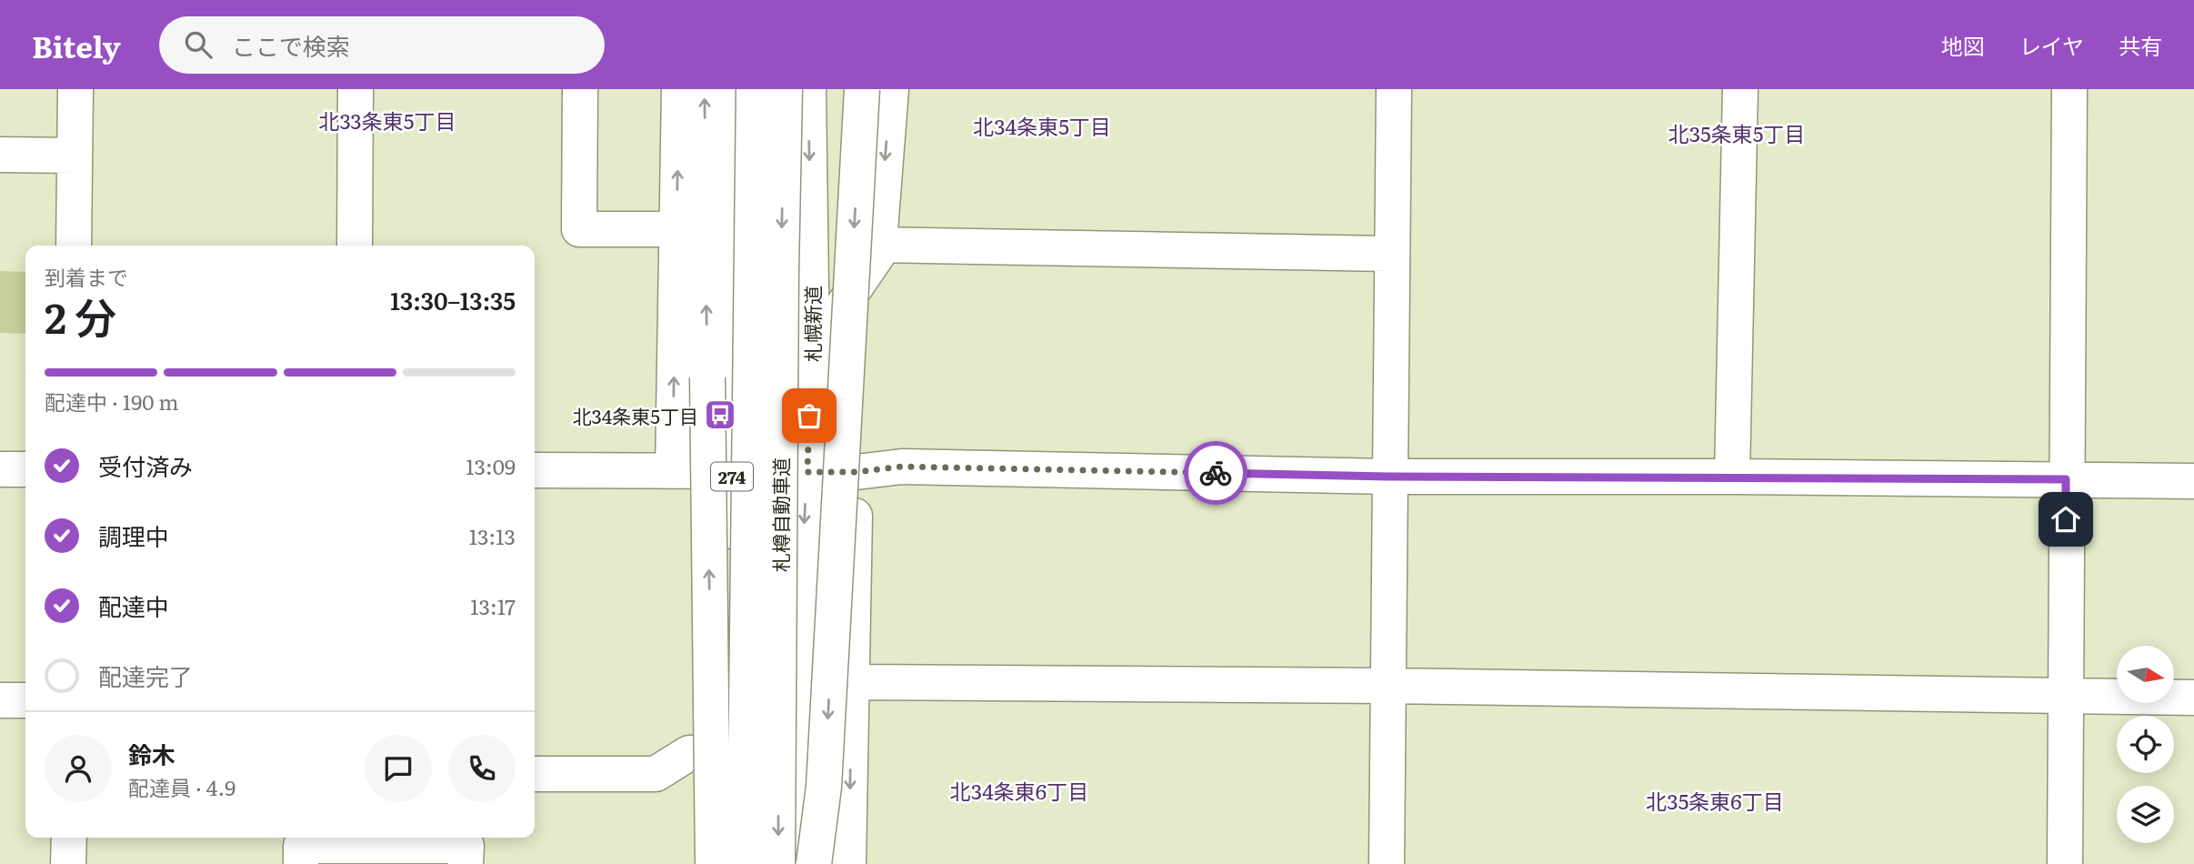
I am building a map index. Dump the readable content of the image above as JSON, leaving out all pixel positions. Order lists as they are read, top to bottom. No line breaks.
{"streets":{"main road":["札幌新道","274","札樽自動車道"]},"districts":["北33条東5丁目","北34条東5丁目","北35条東5丁目","北34条東6丁目","北35条東6丁目"],"places":{"bus stop":["北34条東5丁目"]},"north":"right","page":{"header":"Bitely","search":"ここで検索","nav":["地図","レイヤ","共有"],"heading":["2 分","到着まで","13:30–13:35"],"panel":["鈴木","配達員 · 4.9"],"bar":"配達中 · 190 m","list":[["受付済み","13:09"],["調理中","13:13"],["配達中","13:17"],"配達完了"]}}
